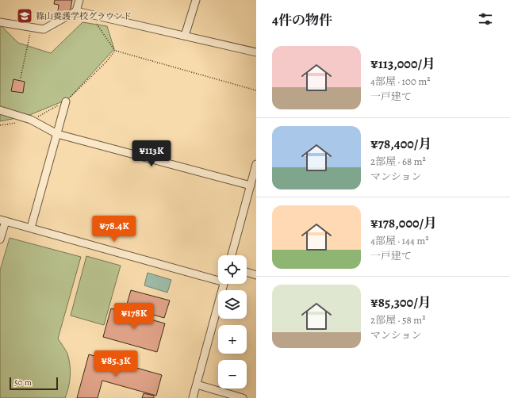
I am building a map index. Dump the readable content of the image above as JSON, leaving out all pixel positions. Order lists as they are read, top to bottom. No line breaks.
{"places":{"school or university":["篠山養護学校グラウンド"]},"scale_bar":"50 m","page":{"heading":"4件の物件","list":[{"name":"¥113,000/月","note":"4部屋 · 100 m² · 一戸建て"},{"name":"¥78,400/月","note":"2部屋 · 68 m² · マンション"},{"name":"¥178,000/月","note":"4部屋 · 144 m² · 一戸建て"},{"name":"¥85,300/月","note":"2部屋 · 58 m² · マンション"}],"price":["¥113K","¥78.4K","¥178K","¥85.3K"],"map_buttons":["+","−"],"scale":"50 m"}}
